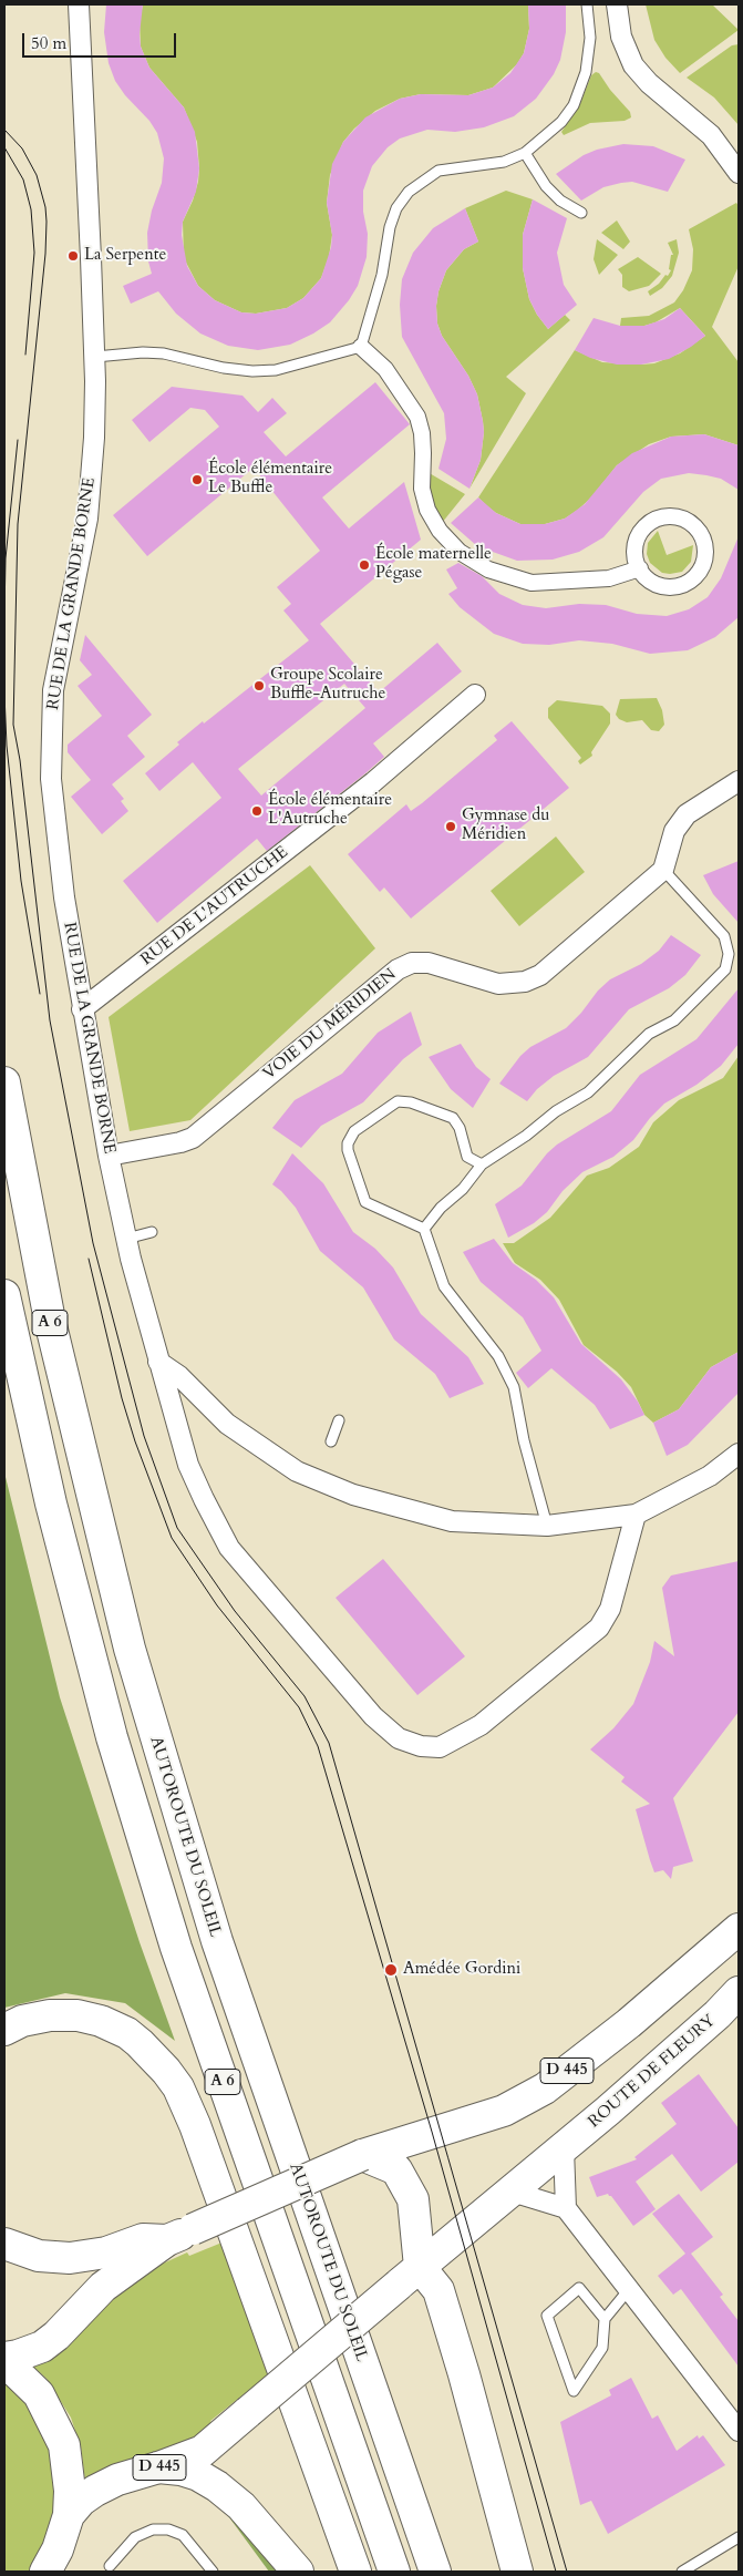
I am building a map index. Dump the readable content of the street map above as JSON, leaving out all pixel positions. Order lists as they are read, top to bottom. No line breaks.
{"streets":{"main road":["A 6","AUTOROUTE DU SOLEIL","D 445","ROUTE DE FLEURY"],"street":["RUE DE LA GRANDE BORNE","RUE DE L'AUTRUCHE","VOIE DU MÉRIDIEN"]},"crossings":[["RUE DE LA GRANDE BORNE","RUE DE L'AUTRUCHE"],["RUE DE LA GRANDE BORNE","VOIE DU MÉRIDIEN"],["D 445","ROUTE DE FLEURY"]],"places":["La Serpente","École élémentaire Le Buffle","École maternelle Pégase","Groupe Scolaire Buffle-Autruche","École élémentaire L'Autruche","Gymnase du Méridien","Amédée Gordini"],"scale_bar":"50 m"}
